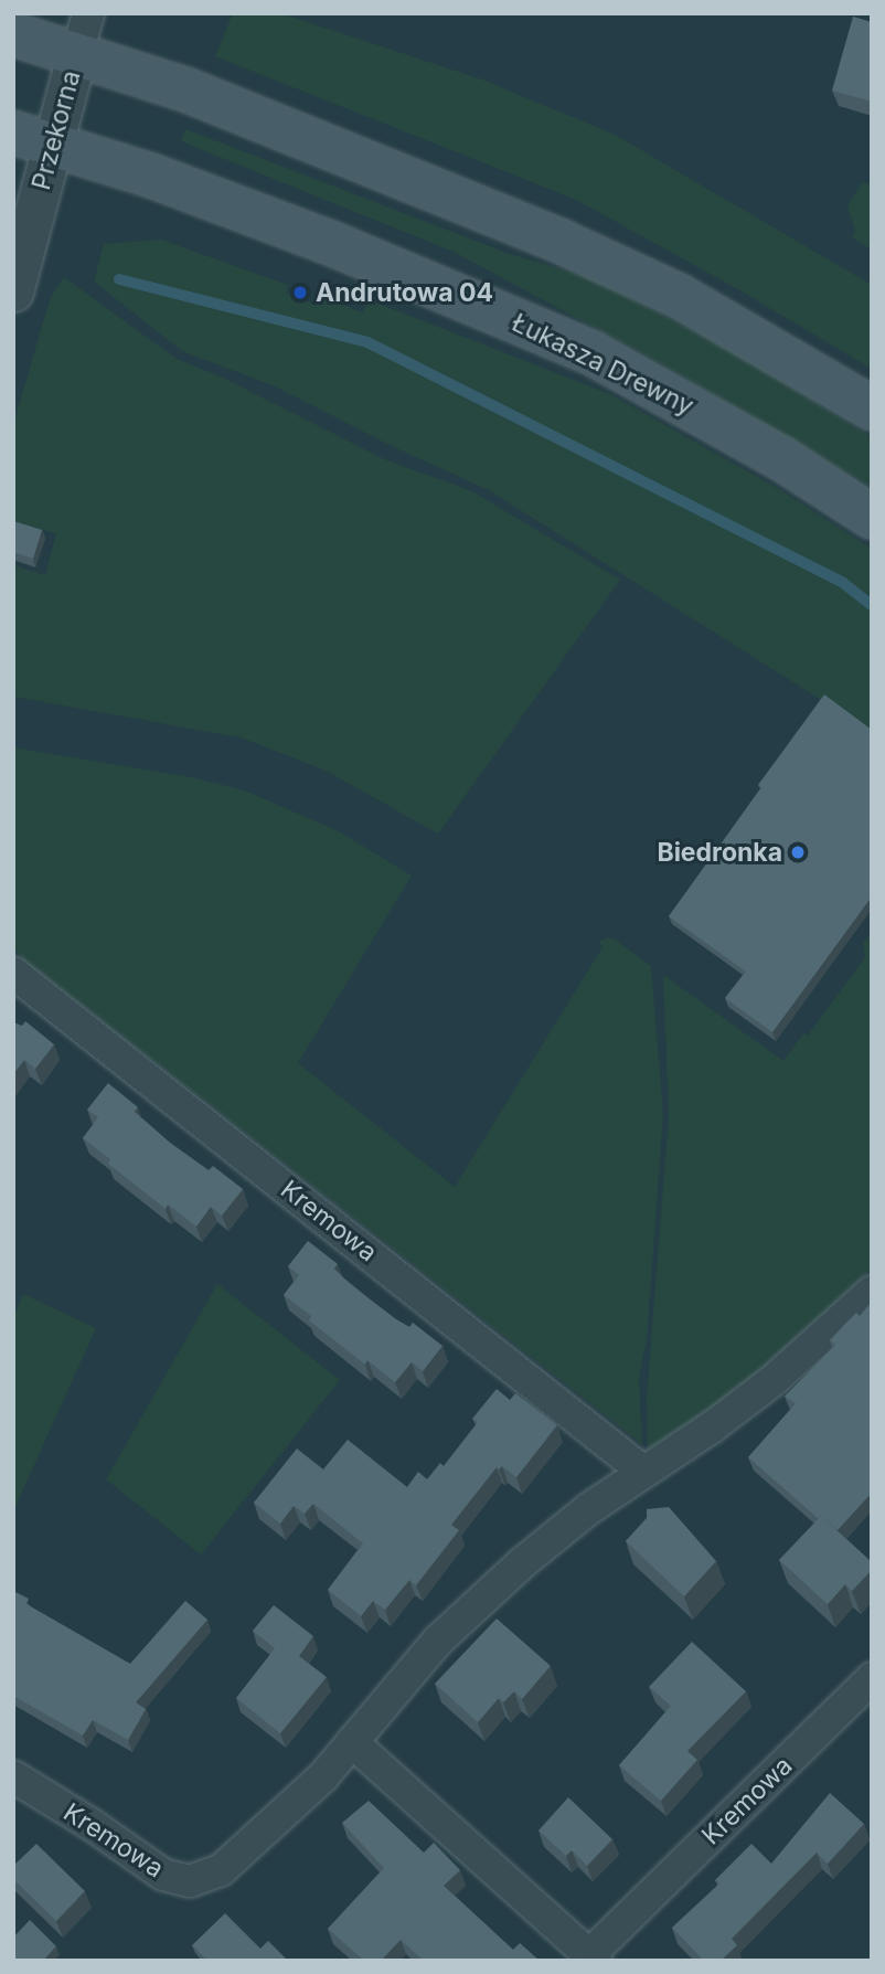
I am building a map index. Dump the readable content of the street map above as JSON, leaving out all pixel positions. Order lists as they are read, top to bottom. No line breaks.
{"streets":{"main road":["Łukasza Drewny"],"street":["Przekorna","Kremowa"]},"crossings":[["Przekorna","Łukasza Drewny"]],"places":["Andrutowa 04","Biedronka"]}
